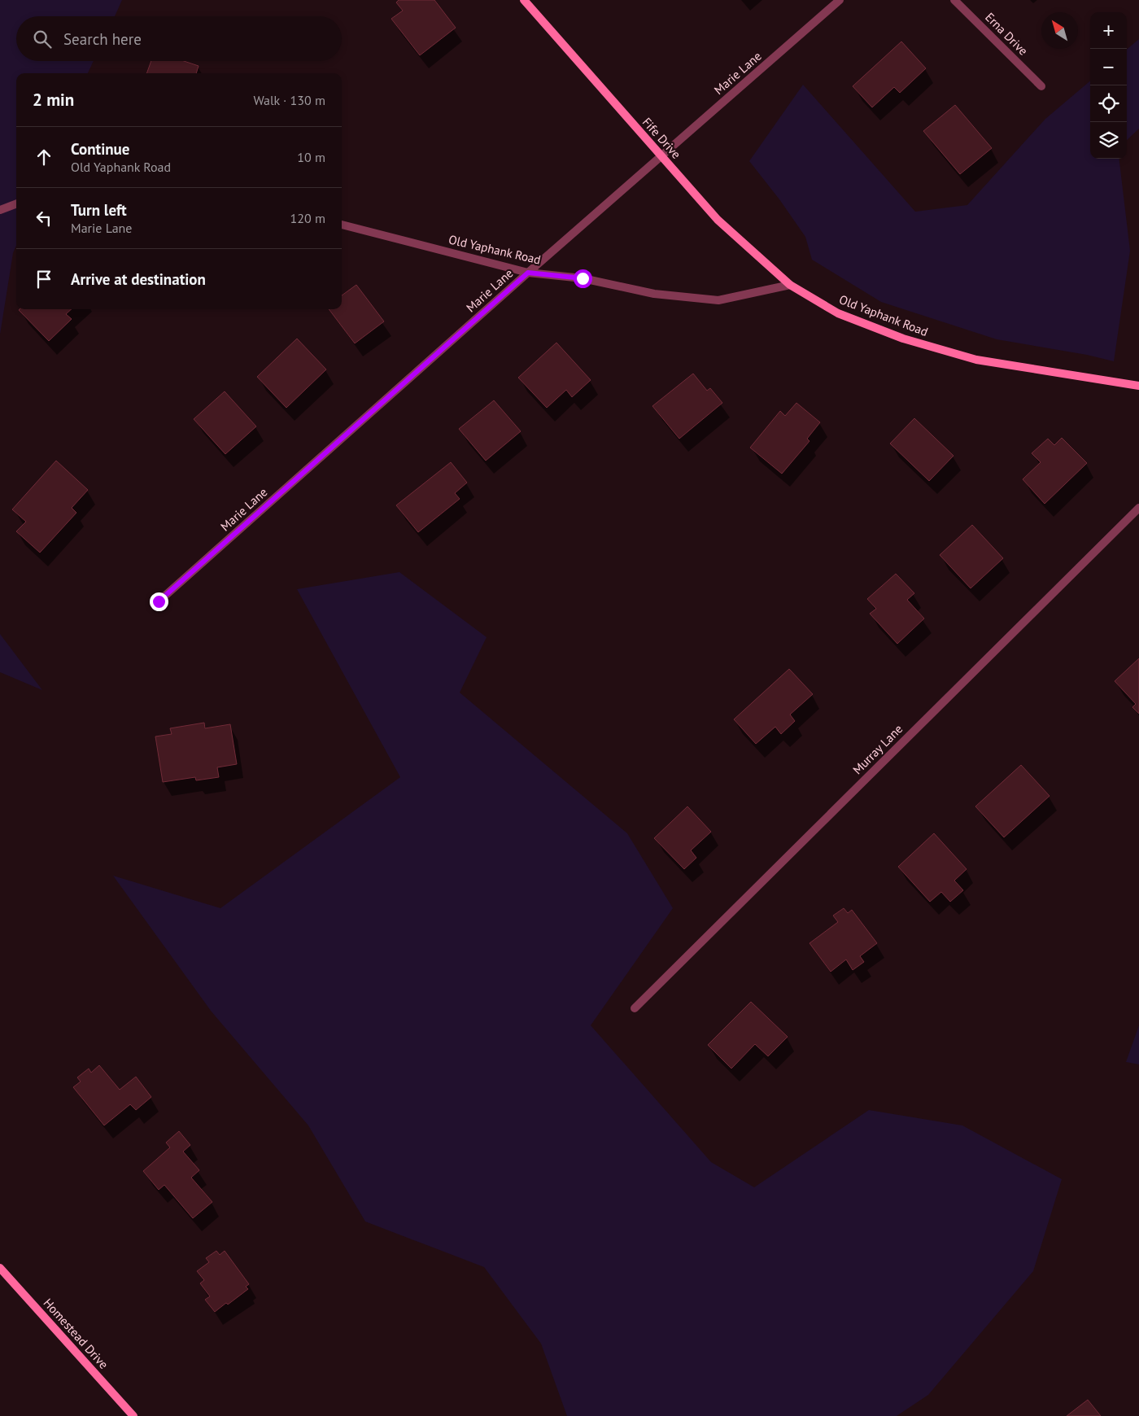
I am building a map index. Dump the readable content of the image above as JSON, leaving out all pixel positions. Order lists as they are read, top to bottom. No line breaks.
{"streets":{"street":["Erna Drive","Marie Lane","Fife Drive","Old Yaphank Road","Murray Lane","Homestead Drive"]},"crossings":[["Marie Lane","Fife Drive"],["Marie Lane","Old Yaphank Road"],["Fife Drive","Old Yaphank Road"]],"north":"top left","page":{"map_buttons":["+","−"],"search":"Search here","heading":["2 min","Walk · 130 m"],"list":[["Continue","Old Yaphank Road","10 m"],["Turn left","Marie Lane","120 m"],"Arrive at destination"]}}
